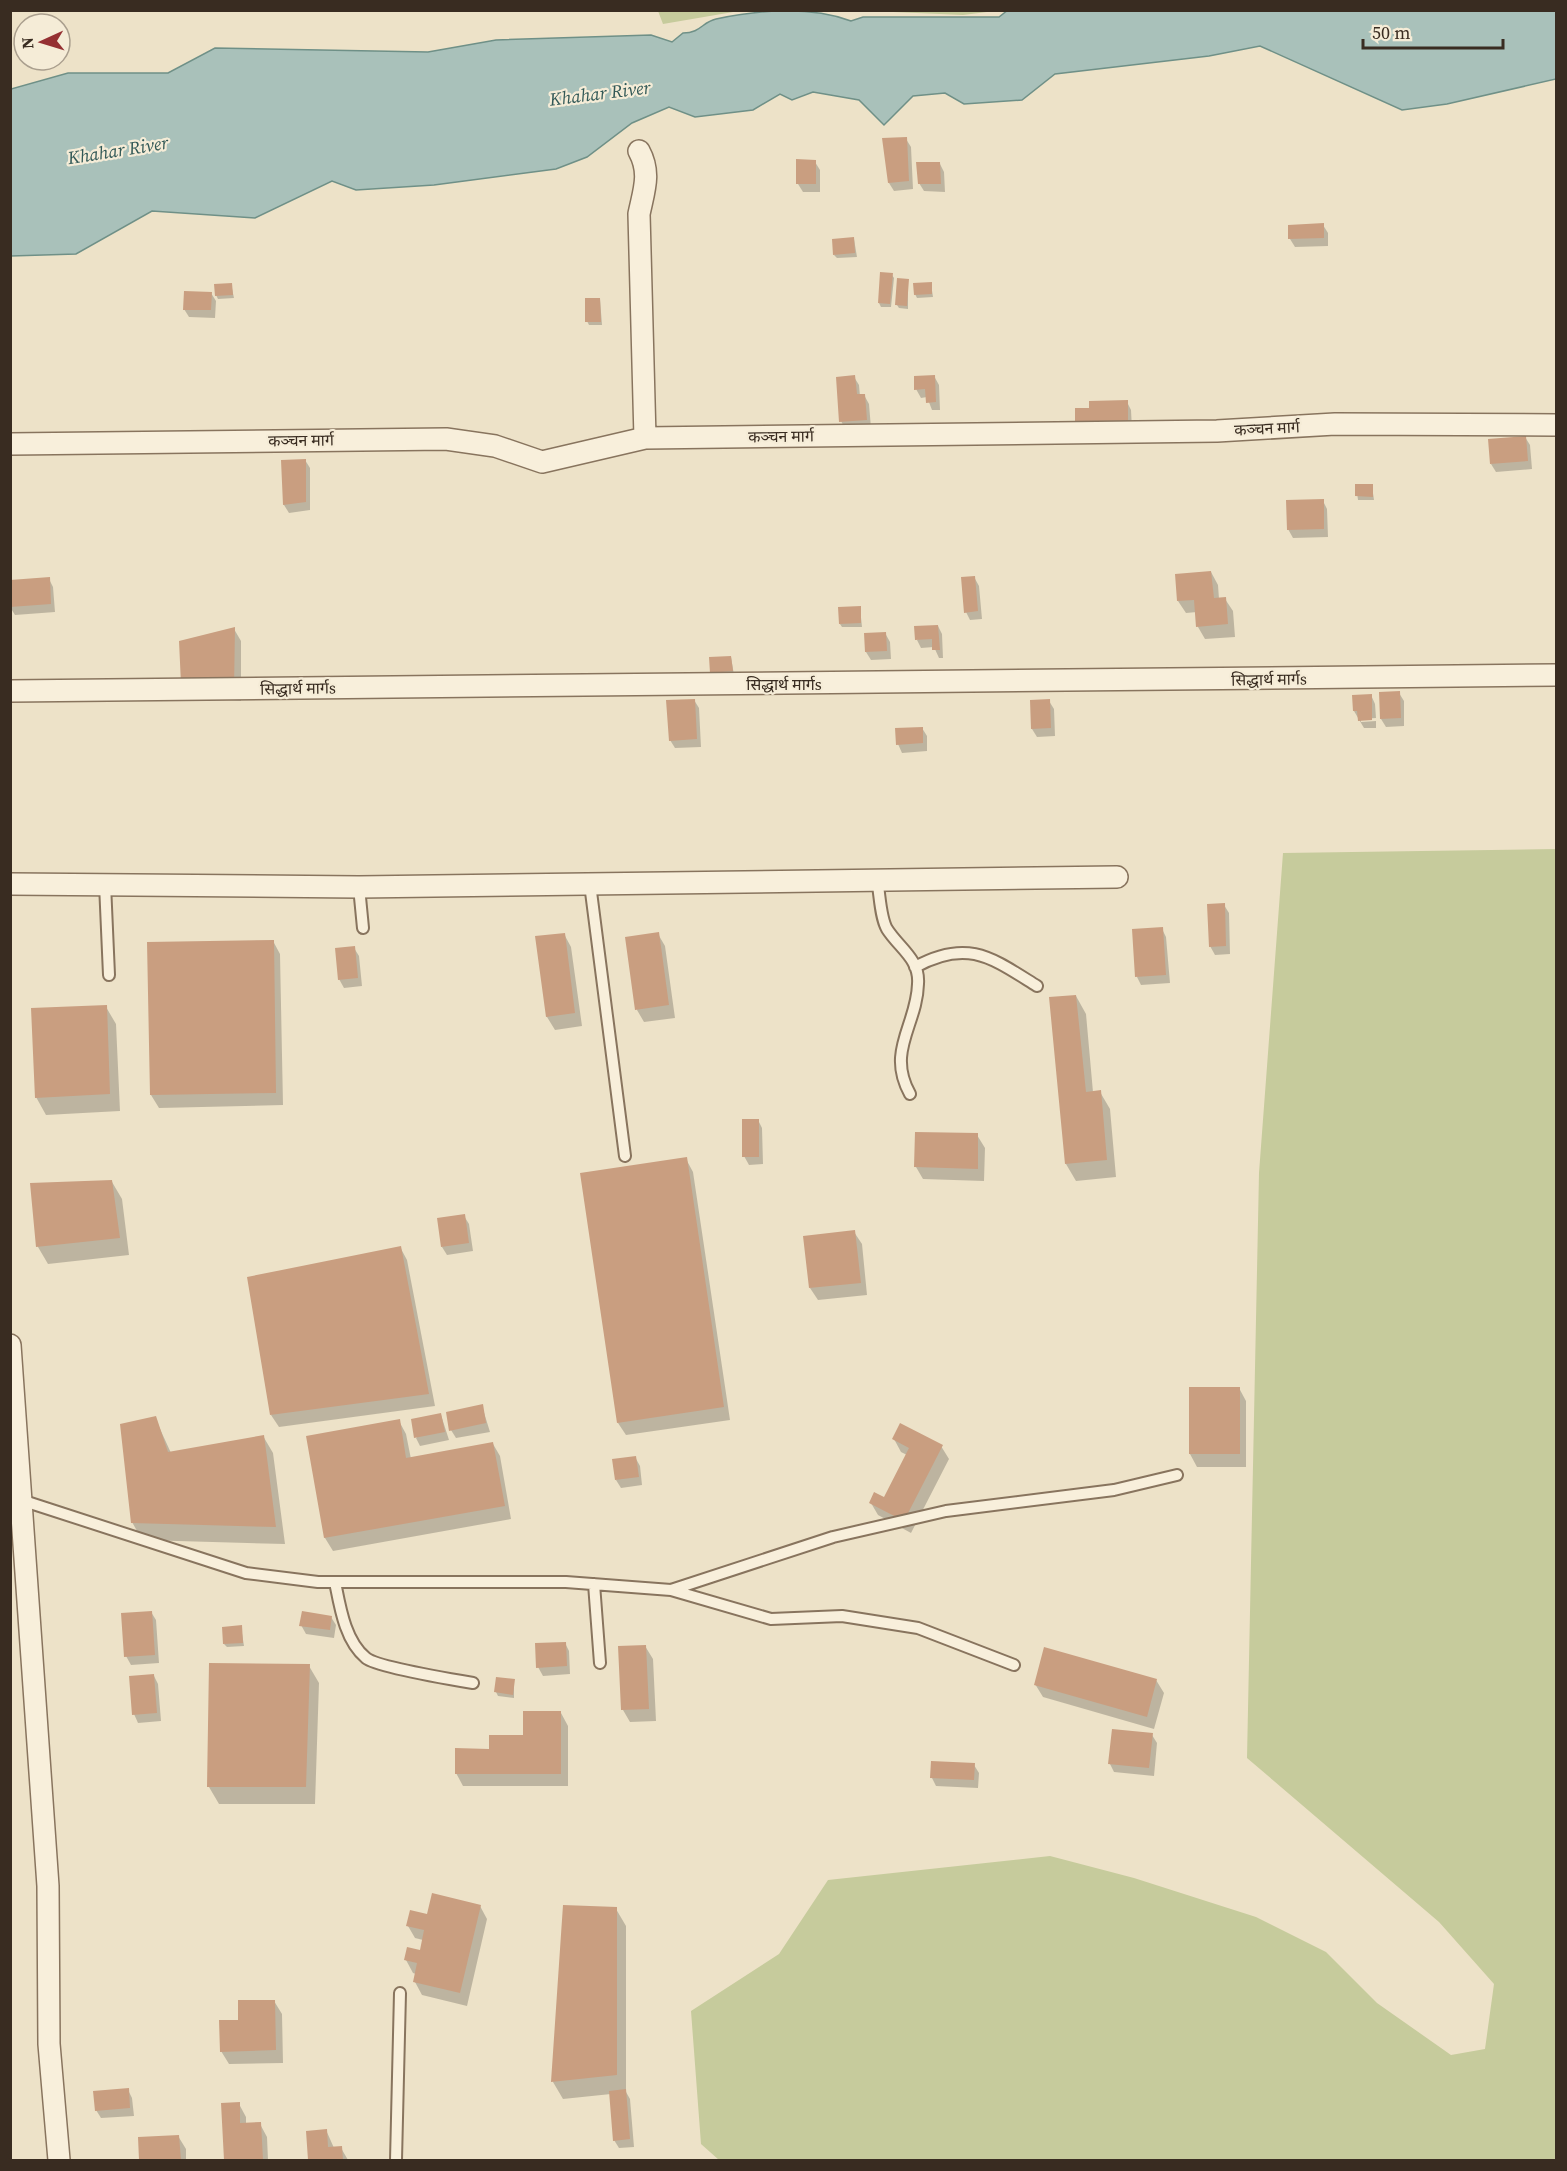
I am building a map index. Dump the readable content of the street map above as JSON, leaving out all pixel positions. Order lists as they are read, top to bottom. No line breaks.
{"streets":{"street":["कञ्चन मार्ग","सिद्धार्थ मार्गs"]},"water":["Khahar River"],"scale_bar":"50 m","north":"left"}
